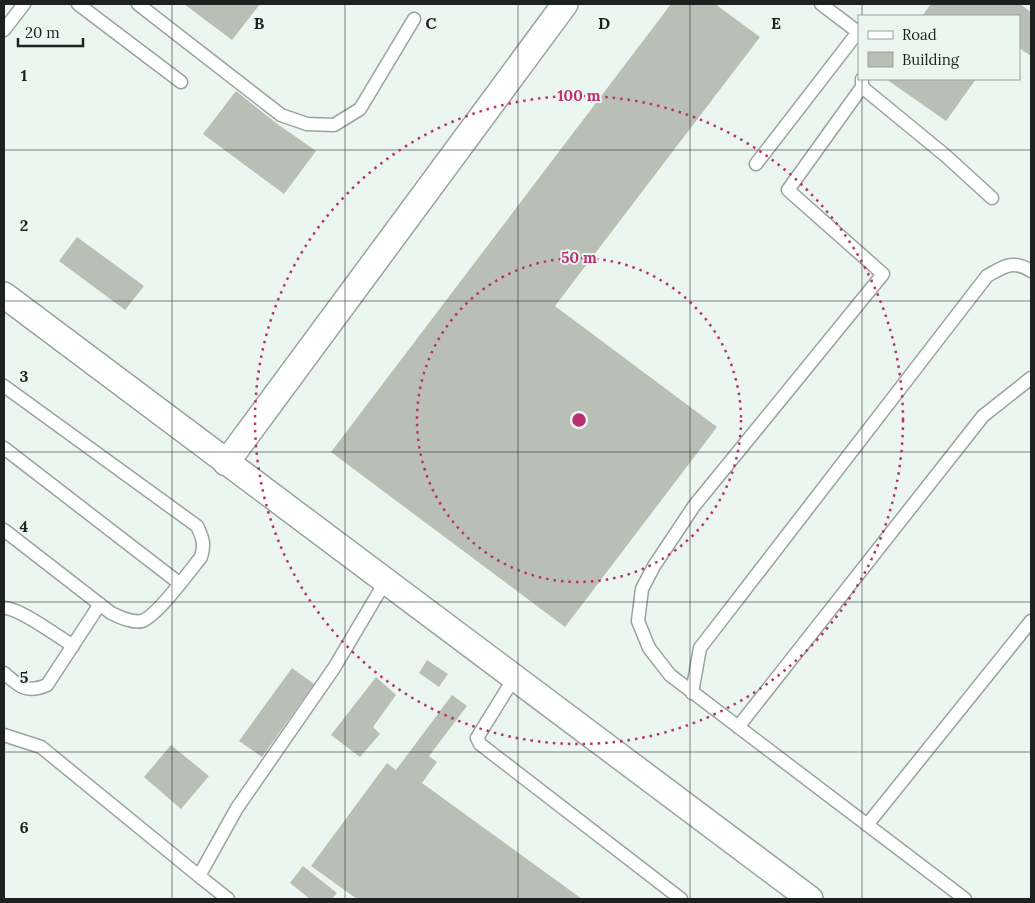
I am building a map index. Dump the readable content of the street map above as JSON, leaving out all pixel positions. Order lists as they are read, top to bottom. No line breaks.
{"legend":["Road","Building"],"scale_bar":"20 m","grid":{"columns":["B","C","D","E"],"rows":["1","2","3","4","5","6"]},"rings":["100 m","50 m"]}
